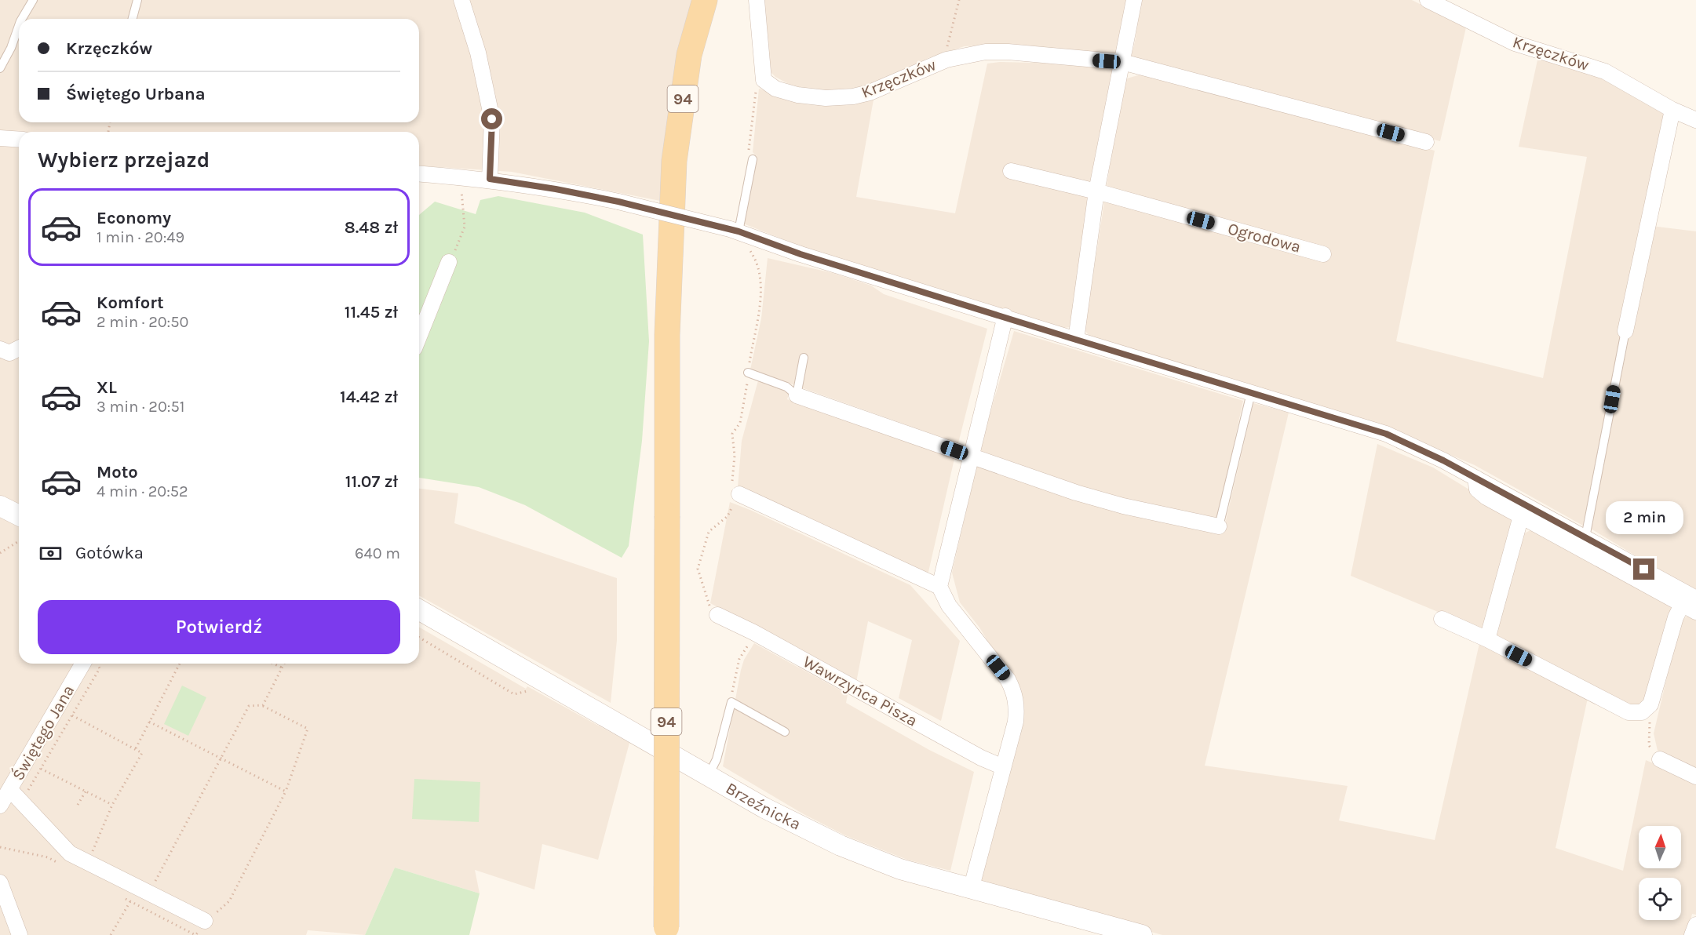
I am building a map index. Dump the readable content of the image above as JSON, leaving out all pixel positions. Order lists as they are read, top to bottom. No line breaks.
{"streets":{"main road":["94"],"street":["Krzęczków","Ogrodowa","Wawrzyńca Pisza","Świętego Jana","Brzeźnicka"]},"north":"top","page":{"banner":["Krzęczków","Świętego Urbana"],"heading":"Wybierz przejazd","list":[{"name":"Economy","note":"1 min · 20:49","value":"8.48 zł"},{"name":"Komfort","note":"2 min · 20:50","value":"11.45 zł"},{"name":"XL","note":"3 min · 20:51","value":"14.42 zł"},{"name":"Moto","note":"4 min · 20:52","value":"11.07 zł"}],"bubble":"2 min","pay":["Gotówka","640 m"],"buttons":"Potwierdź"}}
